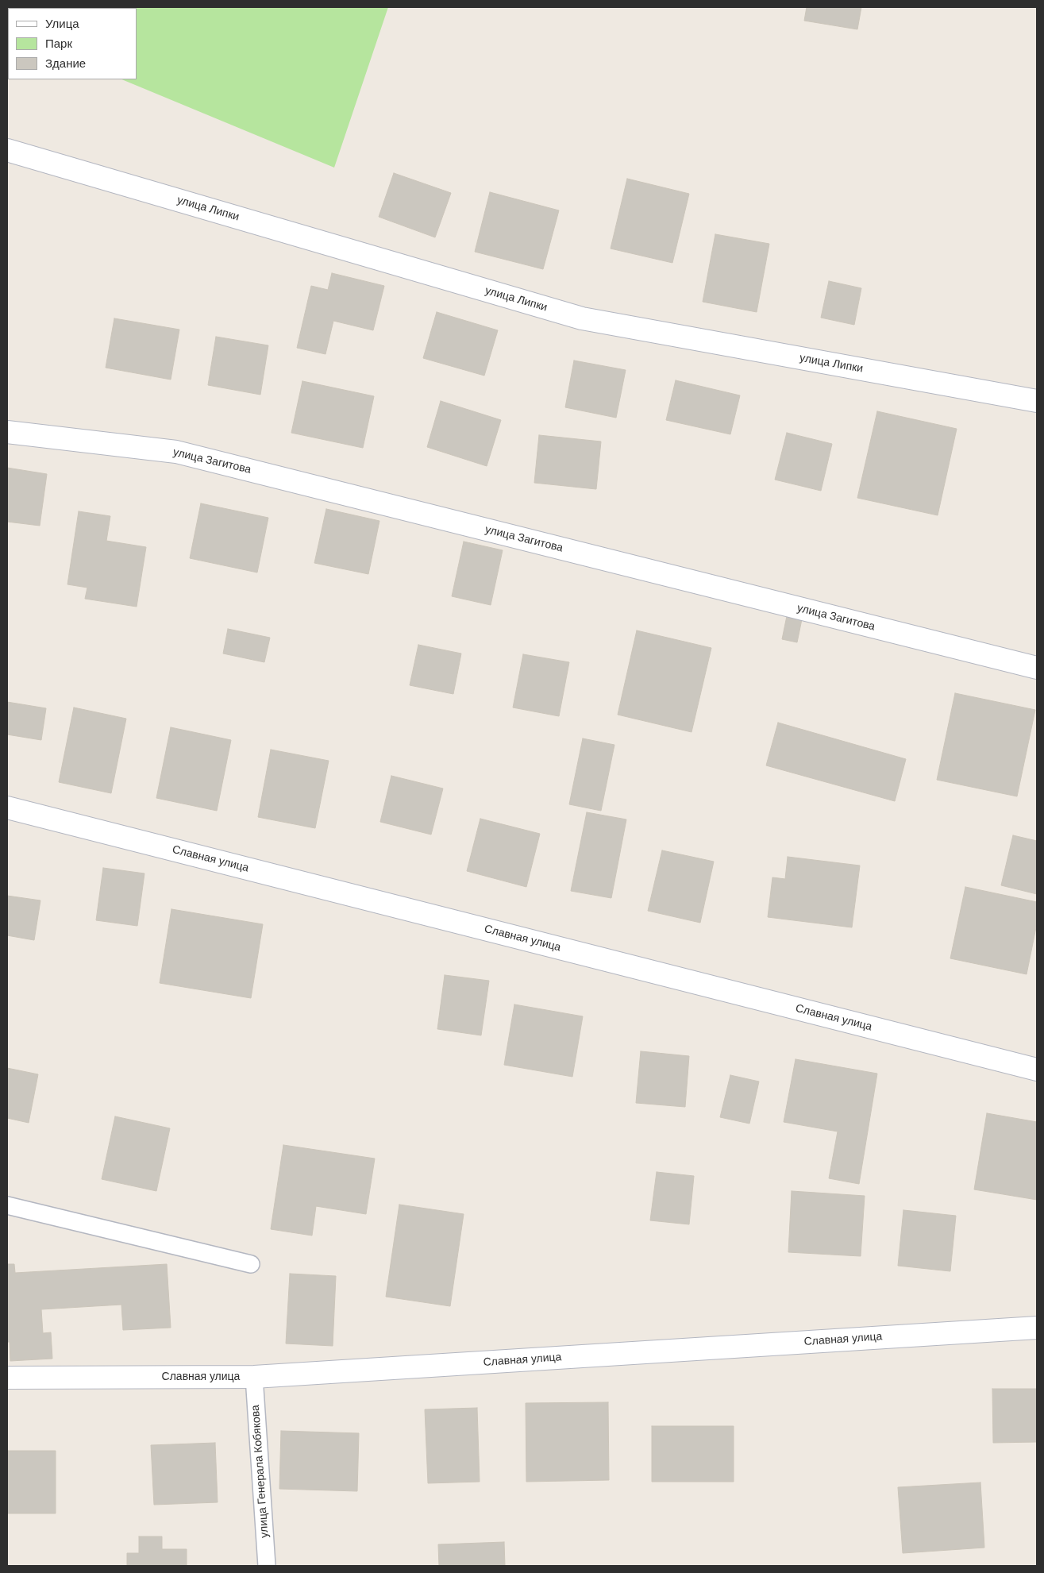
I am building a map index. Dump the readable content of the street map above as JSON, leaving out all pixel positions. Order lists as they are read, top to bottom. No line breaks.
{"streets":{"street":["улица Липки","улица Загитова","Славная улица"],"lane":["улица Генерала Кобякова"]},"crossings":[["Славная улица","улица Генерала Кобякова"]],"legend":["Улица","Парк","Здание"]}
